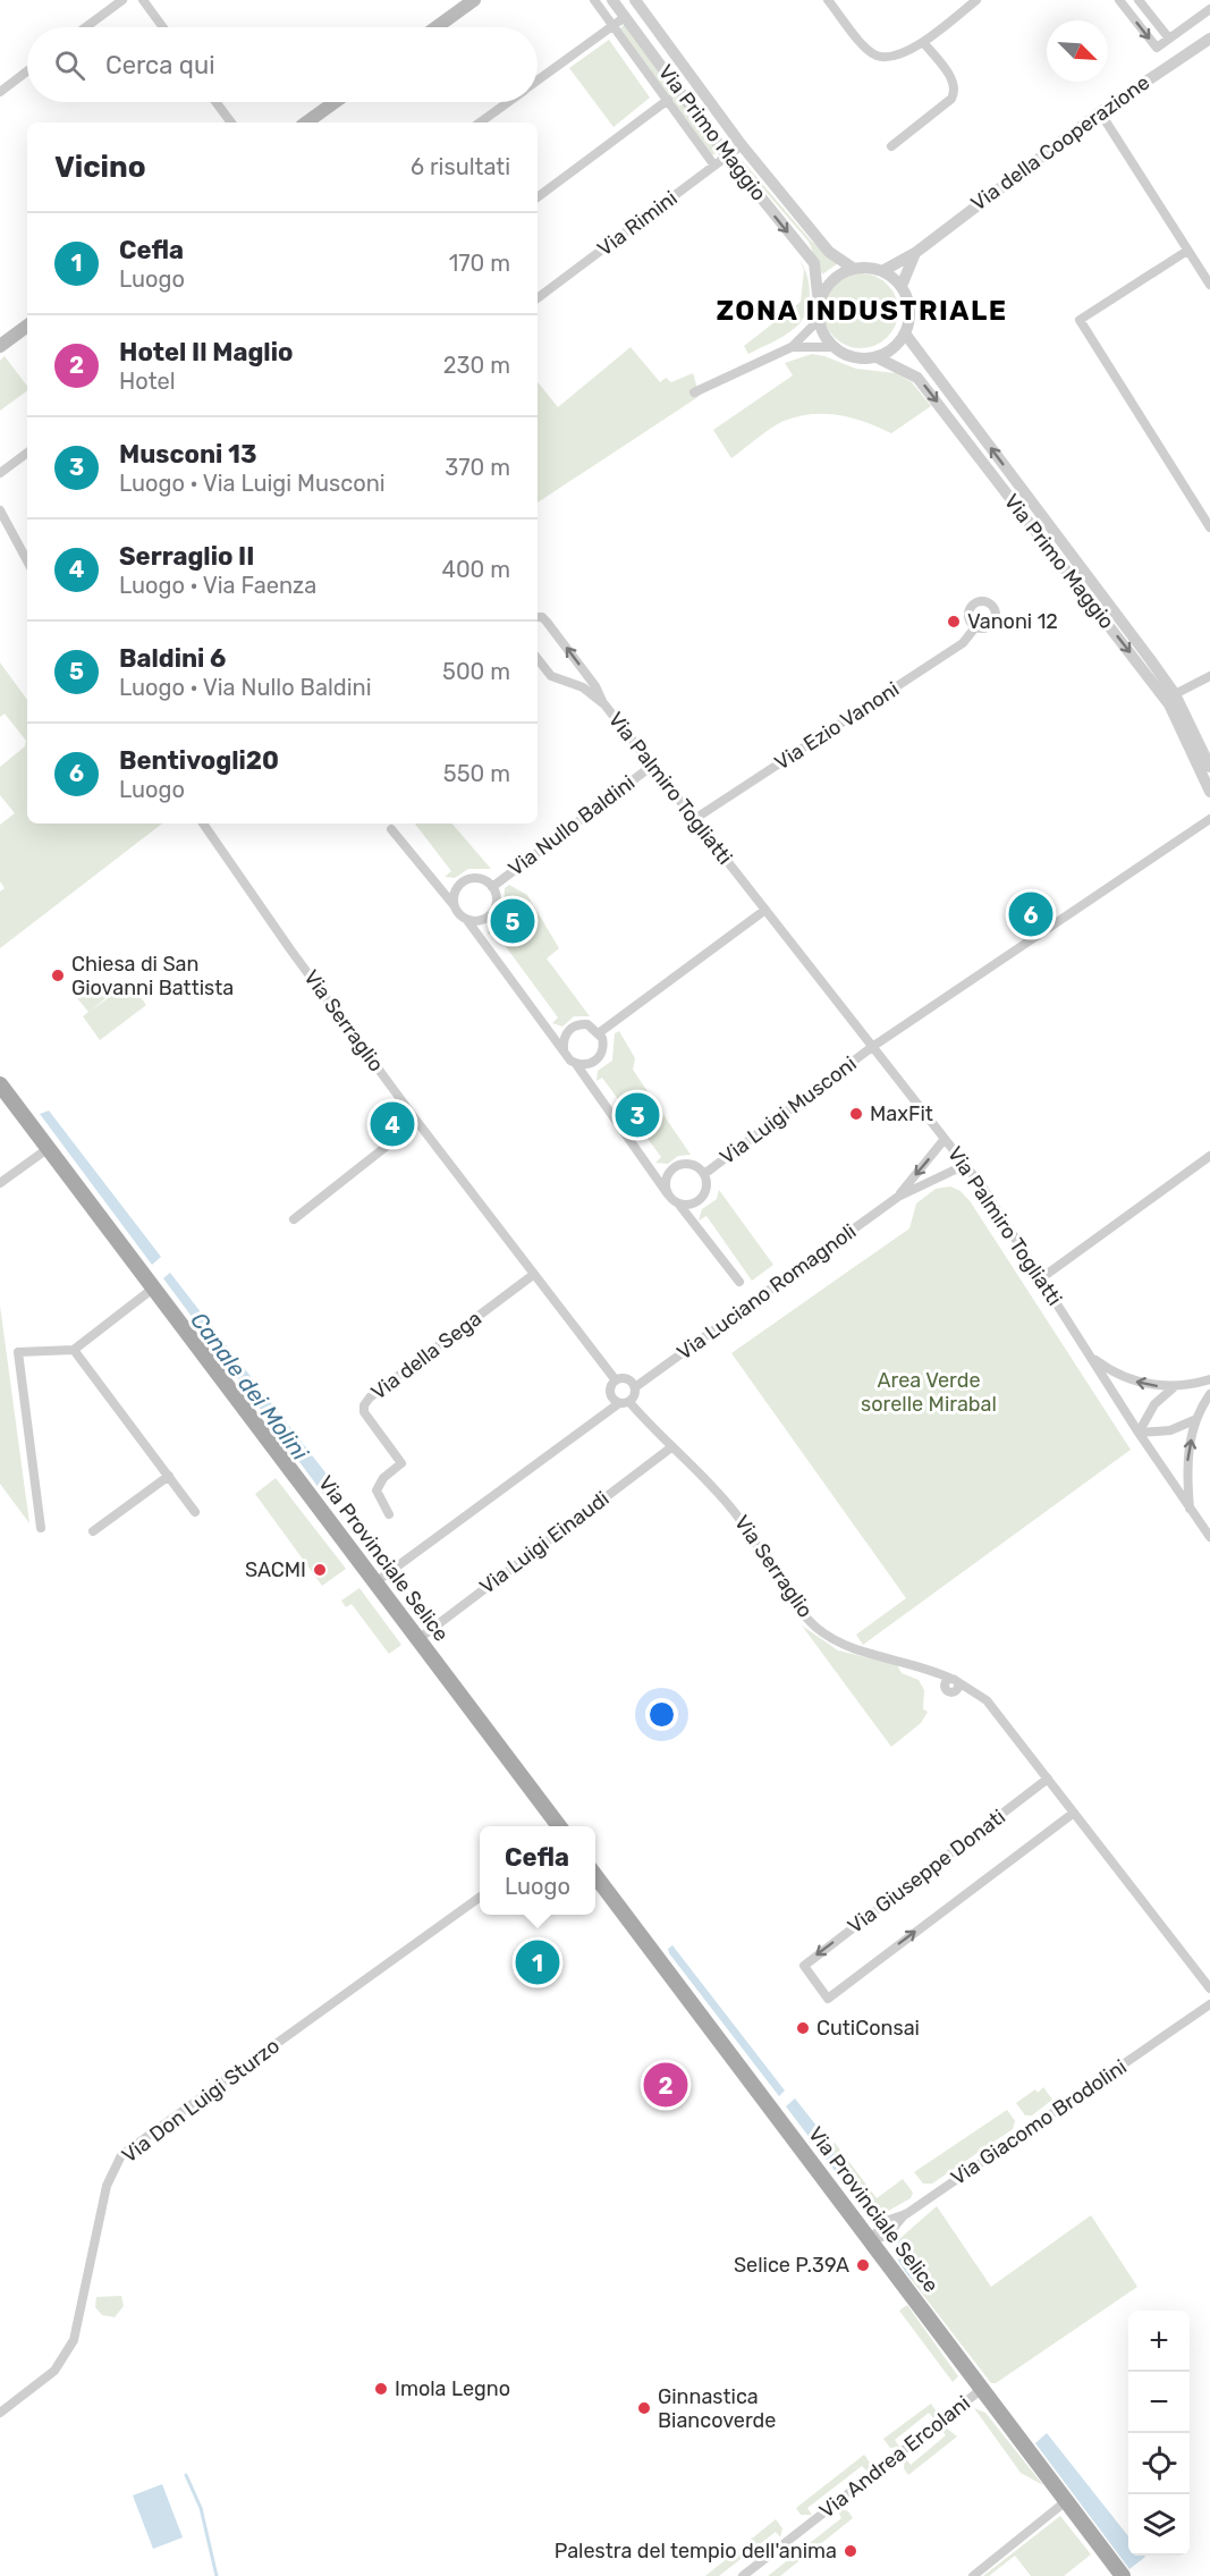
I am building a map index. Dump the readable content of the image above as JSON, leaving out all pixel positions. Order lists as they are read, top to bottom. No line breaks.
{"streets":{"main road":["Via Provinciale Selice"],"street":["Via Primo Maggio","Via della Cooperazione","Via Rimini","Via Ezio Vanoni","Via Palmiro Togliatti","Via Nullo Baldini","Via Serraglio","Via Luigi Musconi","Via Luciano Romagnoli","Via della Sega","Via Luigi Einaudi","Via Giuseppe Donati","Via Don Luigi Sturzo","Via Giacomo Brodolini","Via Andrea Ercolani"]},"crossings":[["Via Primo Maggio","Via della Cooperazione"],["Via Primo Maggio","Via Rimini"],["Via Ezio Vanoni","Via Palmiro Togliatti"],["Via Palmiro Togliatti","Via Nullo Baldini"],["Via Palmiro Togliatti","Via Luigi Musconi"],["Via Palmiro Togliatti","Via Luciano Romagnoli"],["Via Serraglio","Via Luciano Romagnoli"],["Via Serraglio","Via della Sega"],["Via Serraglio","Via Luigi Einaudi"],["Via Serraglio","Via Giuseppe Donati"],["Via Luigi Einaudi","Via Provinciale Selice"],["Via Provinciale Selice","Via Giacomo Brodolini"],["Via Provinciale Selice","Via Andrea Ercolani"]],"districts":["ZONA INDUSTRIALE"],"water":["Canale dei Molini"],"parks":["Area Verde sorelle Mirabal"],"places":["Vanoni 12","Chiesa di San Giovanni Battista","MaxFit","SACMI","CutiConsai","Selice P.39A","Imola Legno","Ginnastica Biancoverde","Palestra del tempio dell'anima"],"north":"bottom right","page":{"search":"Cerca qui","heading":["Vicino","6 risultati"],"list":[{"mark":"1","name":"Cefla","note":"Luogo","value":"170 m"},{"mark":"2","name":"Hotel Il Maglio","note":"Hotel","value":"230 m"},{"mark":"3","name":"Musconi 13","note":"Luogo · Via Luigi Musconi","value":"370 m"},{"mark":"4","name":"Serraglio II","note":"Luogo · Via Faenza","value":"400 m"},{"mark":"5","name":"Baldini 6","note":"Luogo · Via Nullo Baldini","value":"500 m"},{"mark":"6","name":"Bentivogli20","note":"Luogo","value":"550 m"}],"pins":["6","5","3","4","1","2"],"popup":["Cefla","Luogo"],"map_buttons":["+","−"]}}
